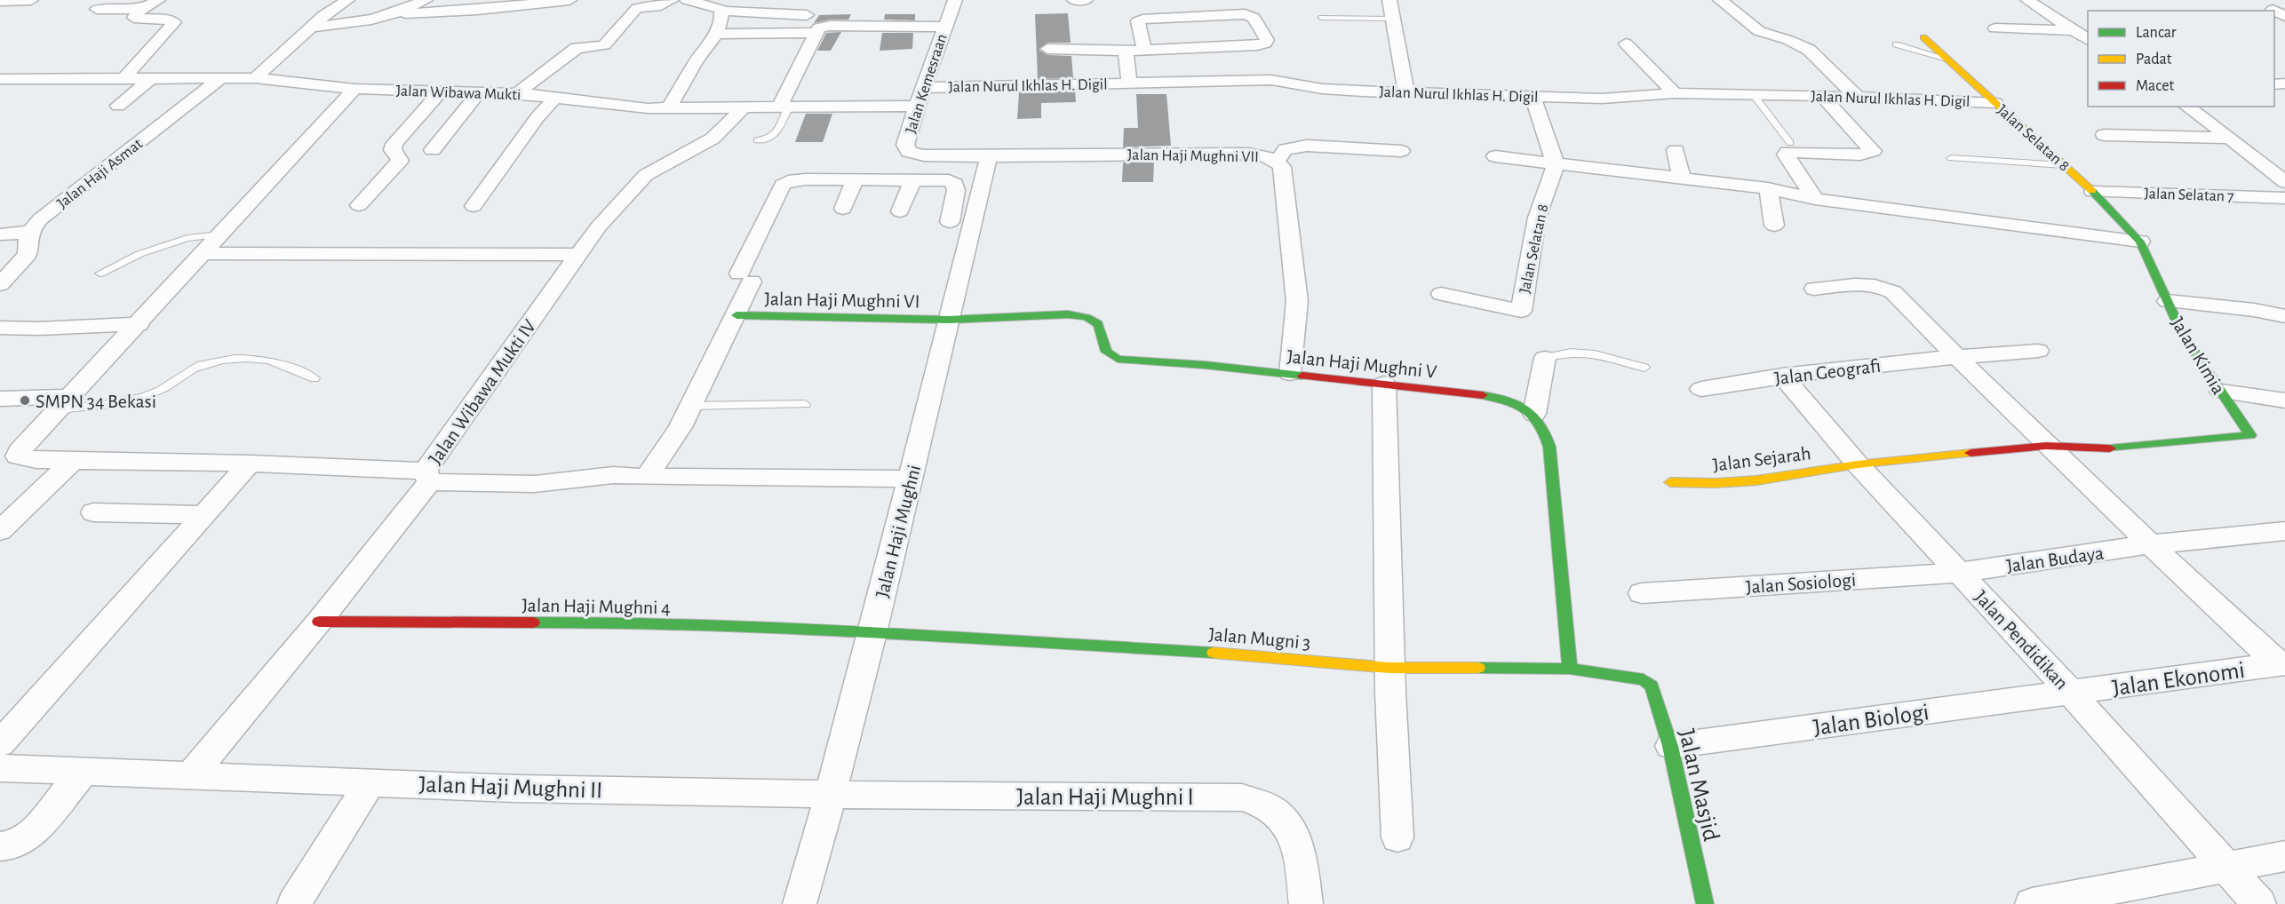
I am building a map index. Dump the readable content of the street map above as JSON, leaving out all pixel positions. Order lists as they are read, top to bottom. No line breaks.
{"streets":{"street":["Jalan Kemesraan","Jalan Nurul Ikhlas H. Digil","Jalan Wibawa Mukti","Jalan Selatan 8","Jalan Haji Mughni VII","Jalan Haji Asmat","Jalan Selatan 7","Jalan Haji Mughni VI","Jalan Kimia","Jalan Haji Mughni V","Jalan Geografi","Jalan Wibawa Mukti IV","Jalan Sejarah","Jalan Haji Mughni","Jalan Budaya","Jalan Sosiologi","Jalan Haji Mughni 4","Jalan Mugni 3","Jalan Pendidikan","Jalan Ekonomi","Jalan Biologi","Jalan Masjid","Jalan Haji Mughni II","Jalan Haji Mughni I"]},"crossings":[["Jalan Kemesraan","Jalan Nurul Ikhlas H. Digil"],["Jalan Kemesraan","Jalan Wibawa Mukti"],["Jalan Kemesraan","Jalan Haji Mughni VII"],["Jalan Kemesraan","Jalan Haji Mughni"],["Jalan Nurul Ikhlas H. Digil","Jalan Selatan 8"],["Jalan Wibawa Mukti","Jalan Haji Asmat"],["Jalan Wibawa Mukti","Jalan Wibawa Mukti IV"],["Jalan Selatan 8","Jalan Selatan 7"],["Jalan Selatan 8","Jalan Kimia"],["Jalan Haji Mughni VII","Jalan Haji Mughni V"],["Jalan Haji Mughni VII","Jalan Haji Mughni"],["Jalan Haji Mughni VI","Jalan Haji Mughni V"],["Jalan Haji Mughni VI","Jalan Haji Mughni"],["Jalan Kimia","Jalan Sejarah"],["Jalan Haji Mughni V","Jalan Haji Mughni"],["Jalan Geografi","Jalan Pendidikan"],["Jalan Wibawa Mukti IV","Jalan Haji Mughni 4"],["Jalan Wibawa Mukti IV","Jalan Haji Mughni II"],["Jalan Sejarah","Jalan Pendidikan"],["Jalan Haji Mughni","Jalan Haji Mughni 4"],["Jalan Haji Mughni","Jalan Mugni 3"],["Jalan Haji Mughni","Jalan Haji Mughni II"],["Jalan Haji Mughni","Jalan Haji Mughni I"],["Jalan Budaya","Jalan Sosiologi"],["Jalan Budaya","Jalan Pendidikan"],["Jalan Sosiologi","Jalan Pendidikan"],["Jalan Haji Mughni 4","Jalan Mugni 3"],["Jalan Mugni 3","Jalan Masjid"],["Jalan Pendidikan","Jalan Ekonomi"],["Jalan Pendidikan","Jalan Biologi"],["Jalan Ekonomi","Jalan Biologi"],["Jalan Biologi","Jalan Masjid"],["Jalan Haji Mughni II","Jalan Haji Mughni I"]],"places":["SMPN 34 Bekasi"],"legend":["Lancar","Padat","Macet"]}
